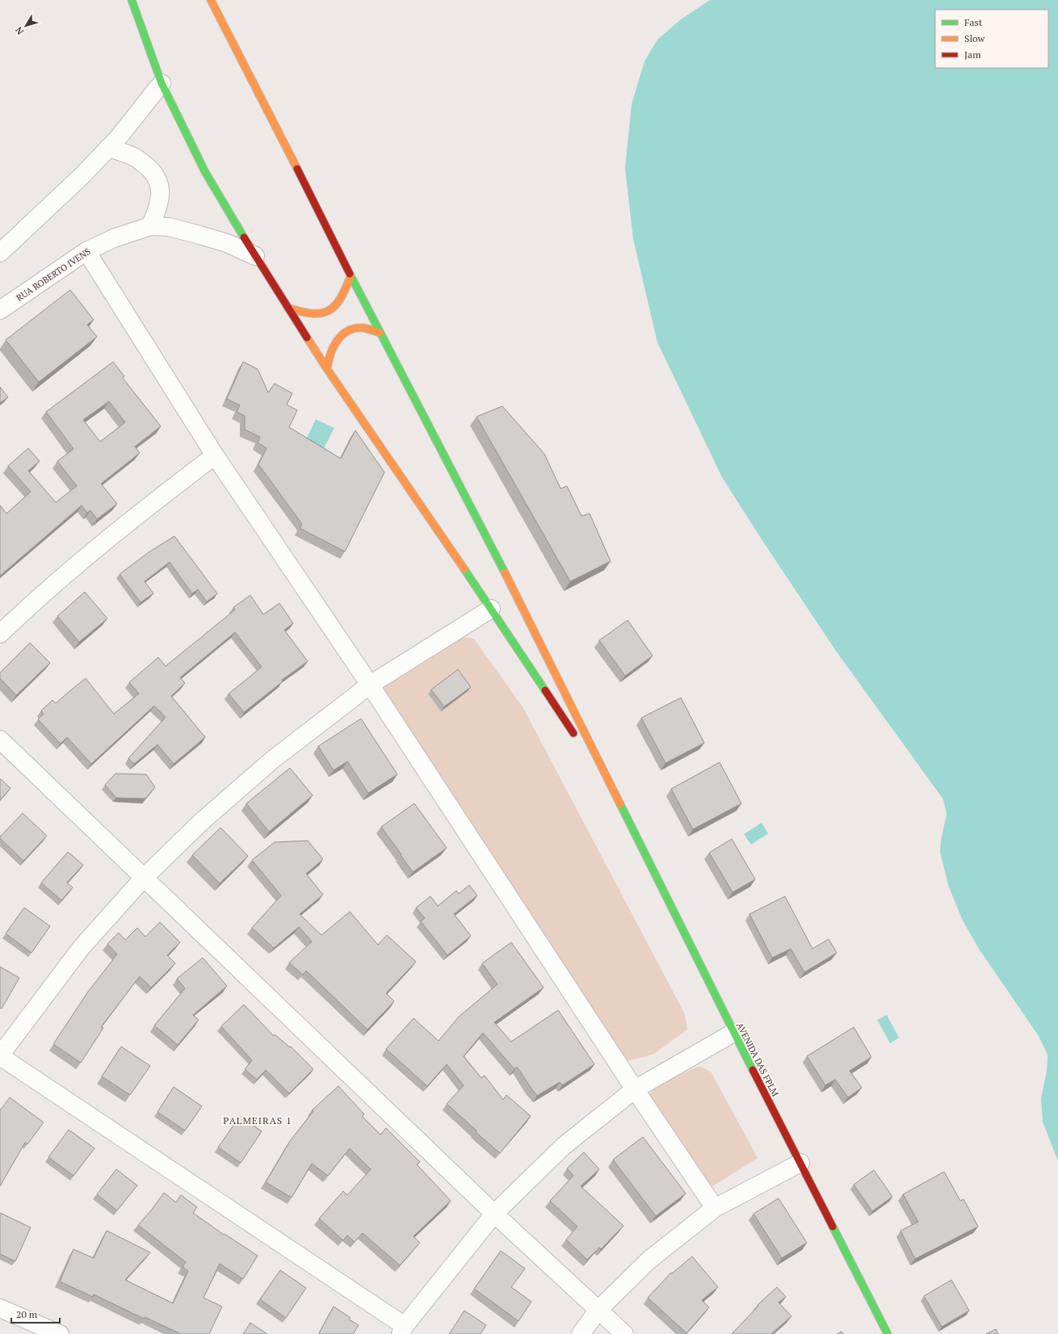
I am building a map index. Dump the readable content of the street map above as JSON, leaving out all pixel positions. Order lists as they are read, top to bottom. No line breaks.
{"streets":{"street":["RUA ROBERTO IVENS","AVENIDA DAS FPLM"]},"districts":["PALMEIRAS 1"],"legend":["Fast","Slow","Jam"],"scale_bar":"20 m","north":"bottom left"}
